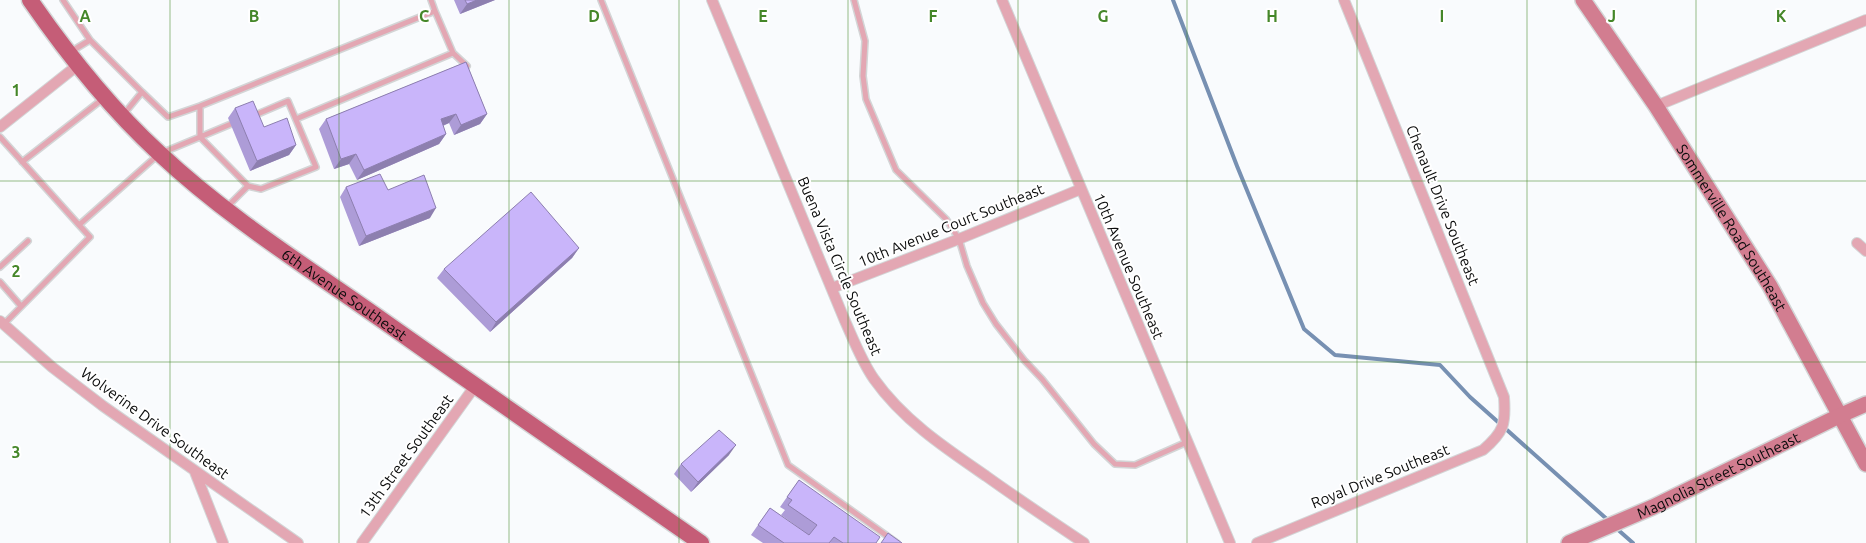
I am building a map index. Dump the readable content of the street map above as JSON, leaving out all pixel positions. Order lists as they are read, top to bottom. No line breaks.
{"streets":{"main road":["6th Avenue Southeast"],"street":["Chenault Drive Southeast","10th Avenue Court Southeast","Sommerville Road Southeast","Buena Vista Circle Southeast","10th Avenue Southeast","Wolverine Drive Southeast","13th Street Southeast","Magnolia Street Southeast","Royal Drive Southeast"]},"crossings":[["Chenault Drive Southeast","Royal Drive Southeast"],["10th Avenue Court Southeast","Buena Vista Circle Southeast"],["10th Avenue Court Southeast","10th Avenue Southeast"],["Sommerville Road Southeast","Magnolia Street Southeast"],["6th Avenue Southeast","13th Street Southeast"]],"grid":{"columns":["A","B","C","D","E","F","G","H","I","J","K"],"rows":["1","2","3"]}}
